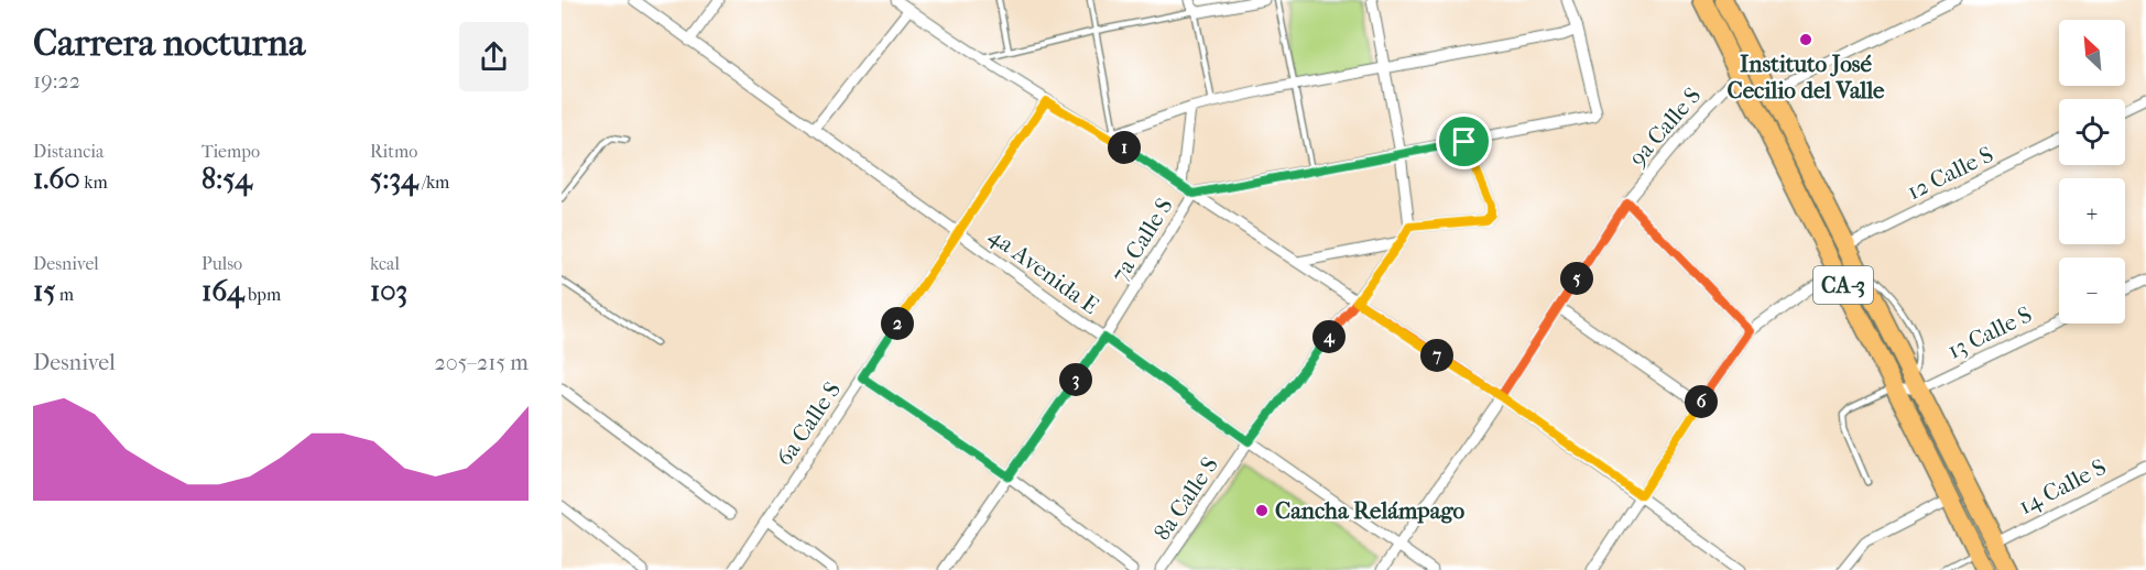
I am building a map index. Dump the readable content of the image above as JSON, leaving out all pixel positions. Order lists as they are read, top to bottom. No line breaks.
{"streets":{"highway":["CA-3"],"street":["9a Calle S","12 Calle S","7a Calle S","4a Avenida E","13 Calle S","6a Calle S","14 Calle S","8a Calle S"]},"crossings":[["9a Calle S","4a Avenida E"],["9a Calle S","CA-3"],["12 Calle S","CA-3"],["7a Calle S","4a Avenida E"],["4a Avenida E","6a Calle S"],["4a Avenida E","8a Calle S"],["CA-3","13 Calle S"],["CA-3","14 Calle S"]],"places":["Instituto José Cecilio del Valle","Cancha Relámpago"],"north":"top left","page":{"heading":["Carrera nocturna","19:22"],"map_buttons":["+","−"],"stats":[["Distancia","1.60 km"],["Tiempo","8:54"],["Ritmo","5:34 /km"],["Desnivel","15 m"],["Pulso","164 bpm"],["kcal","103"]],"pins":["1","5","2","4","7","3","6"],"chart":["Desnivel","205–215 m"]}}
